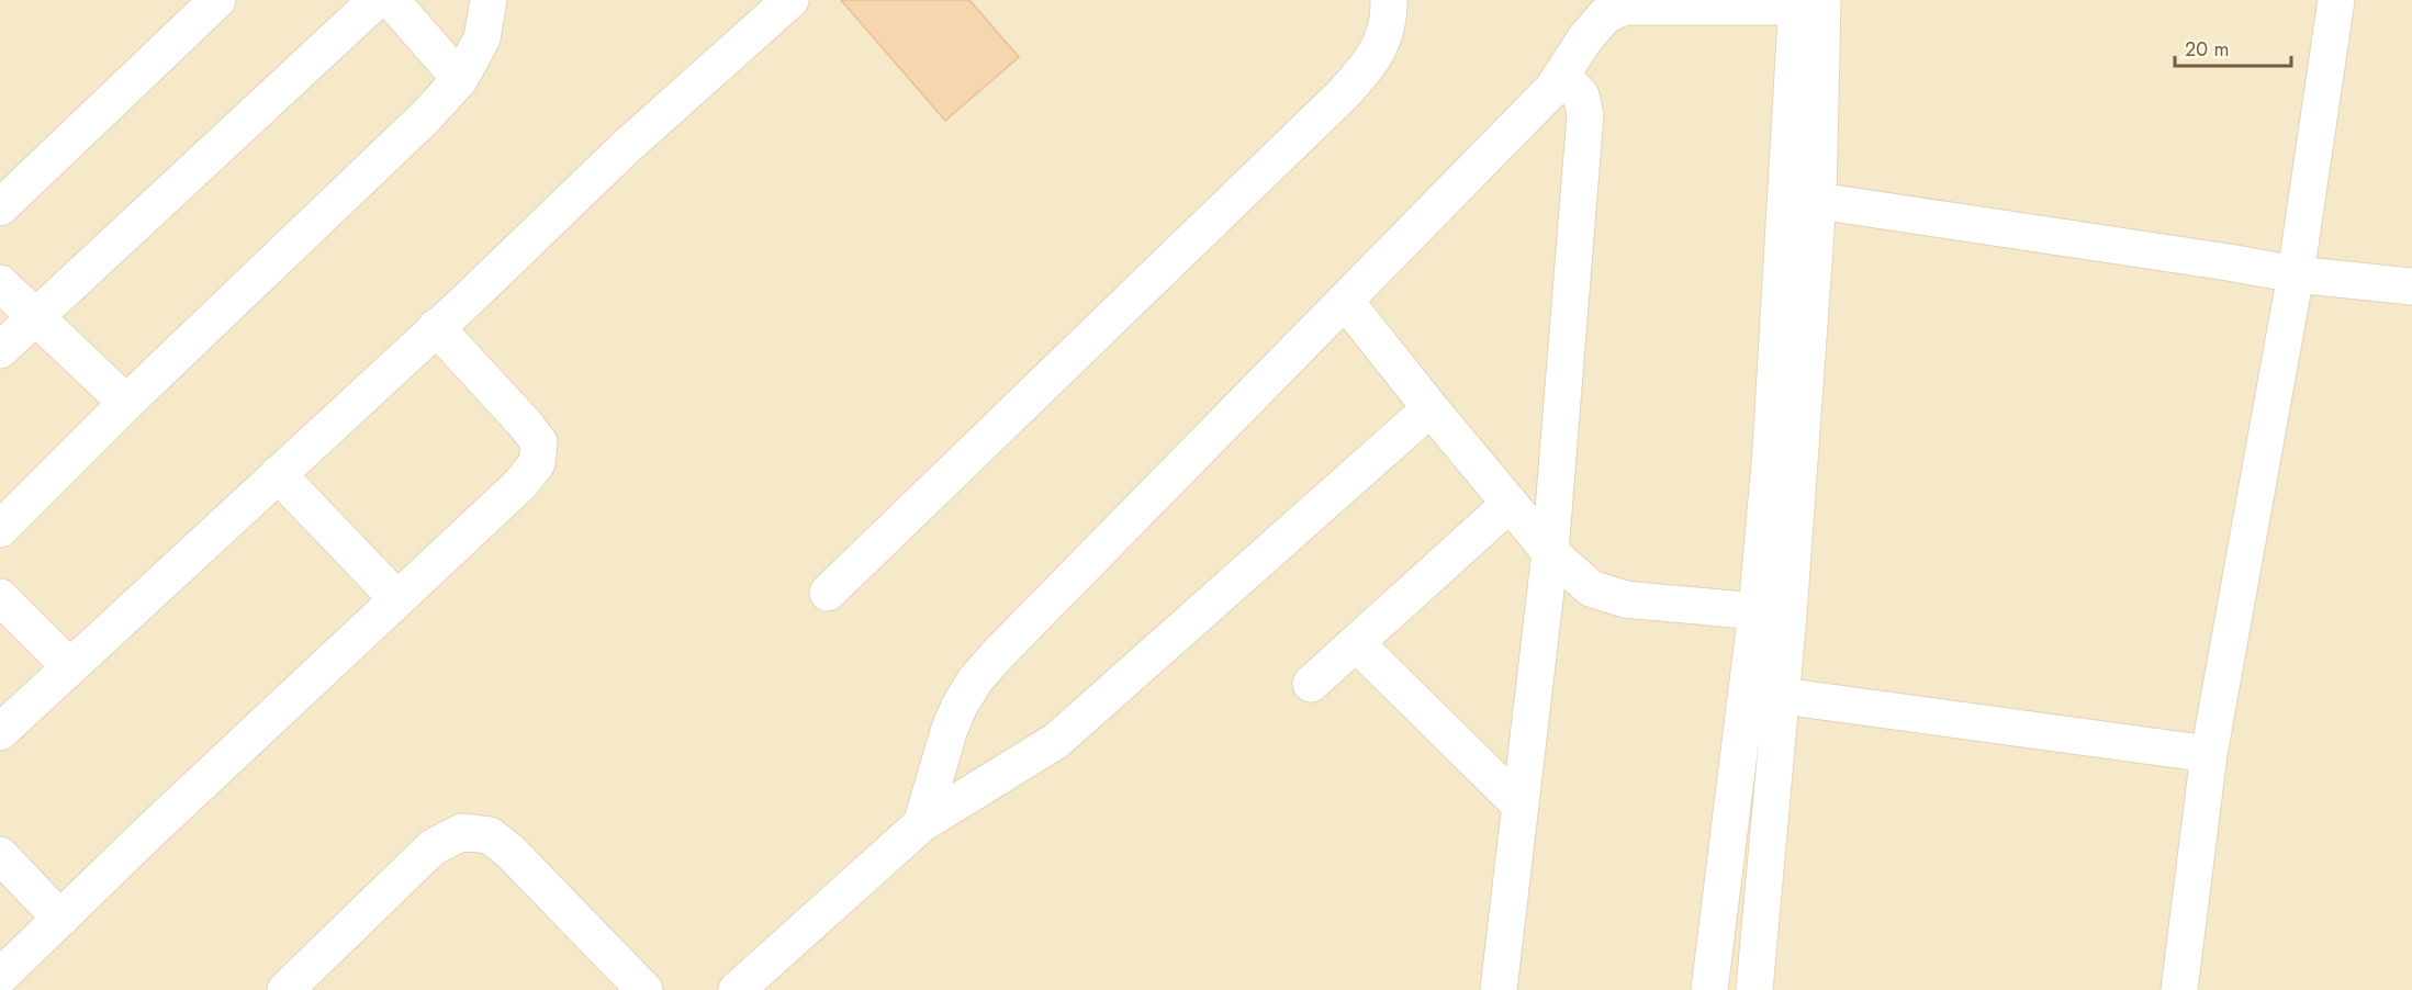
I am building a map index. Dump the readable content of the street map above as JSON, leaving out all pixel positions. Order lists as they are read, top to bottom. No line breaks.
{"scale_bar":"20 m"}
